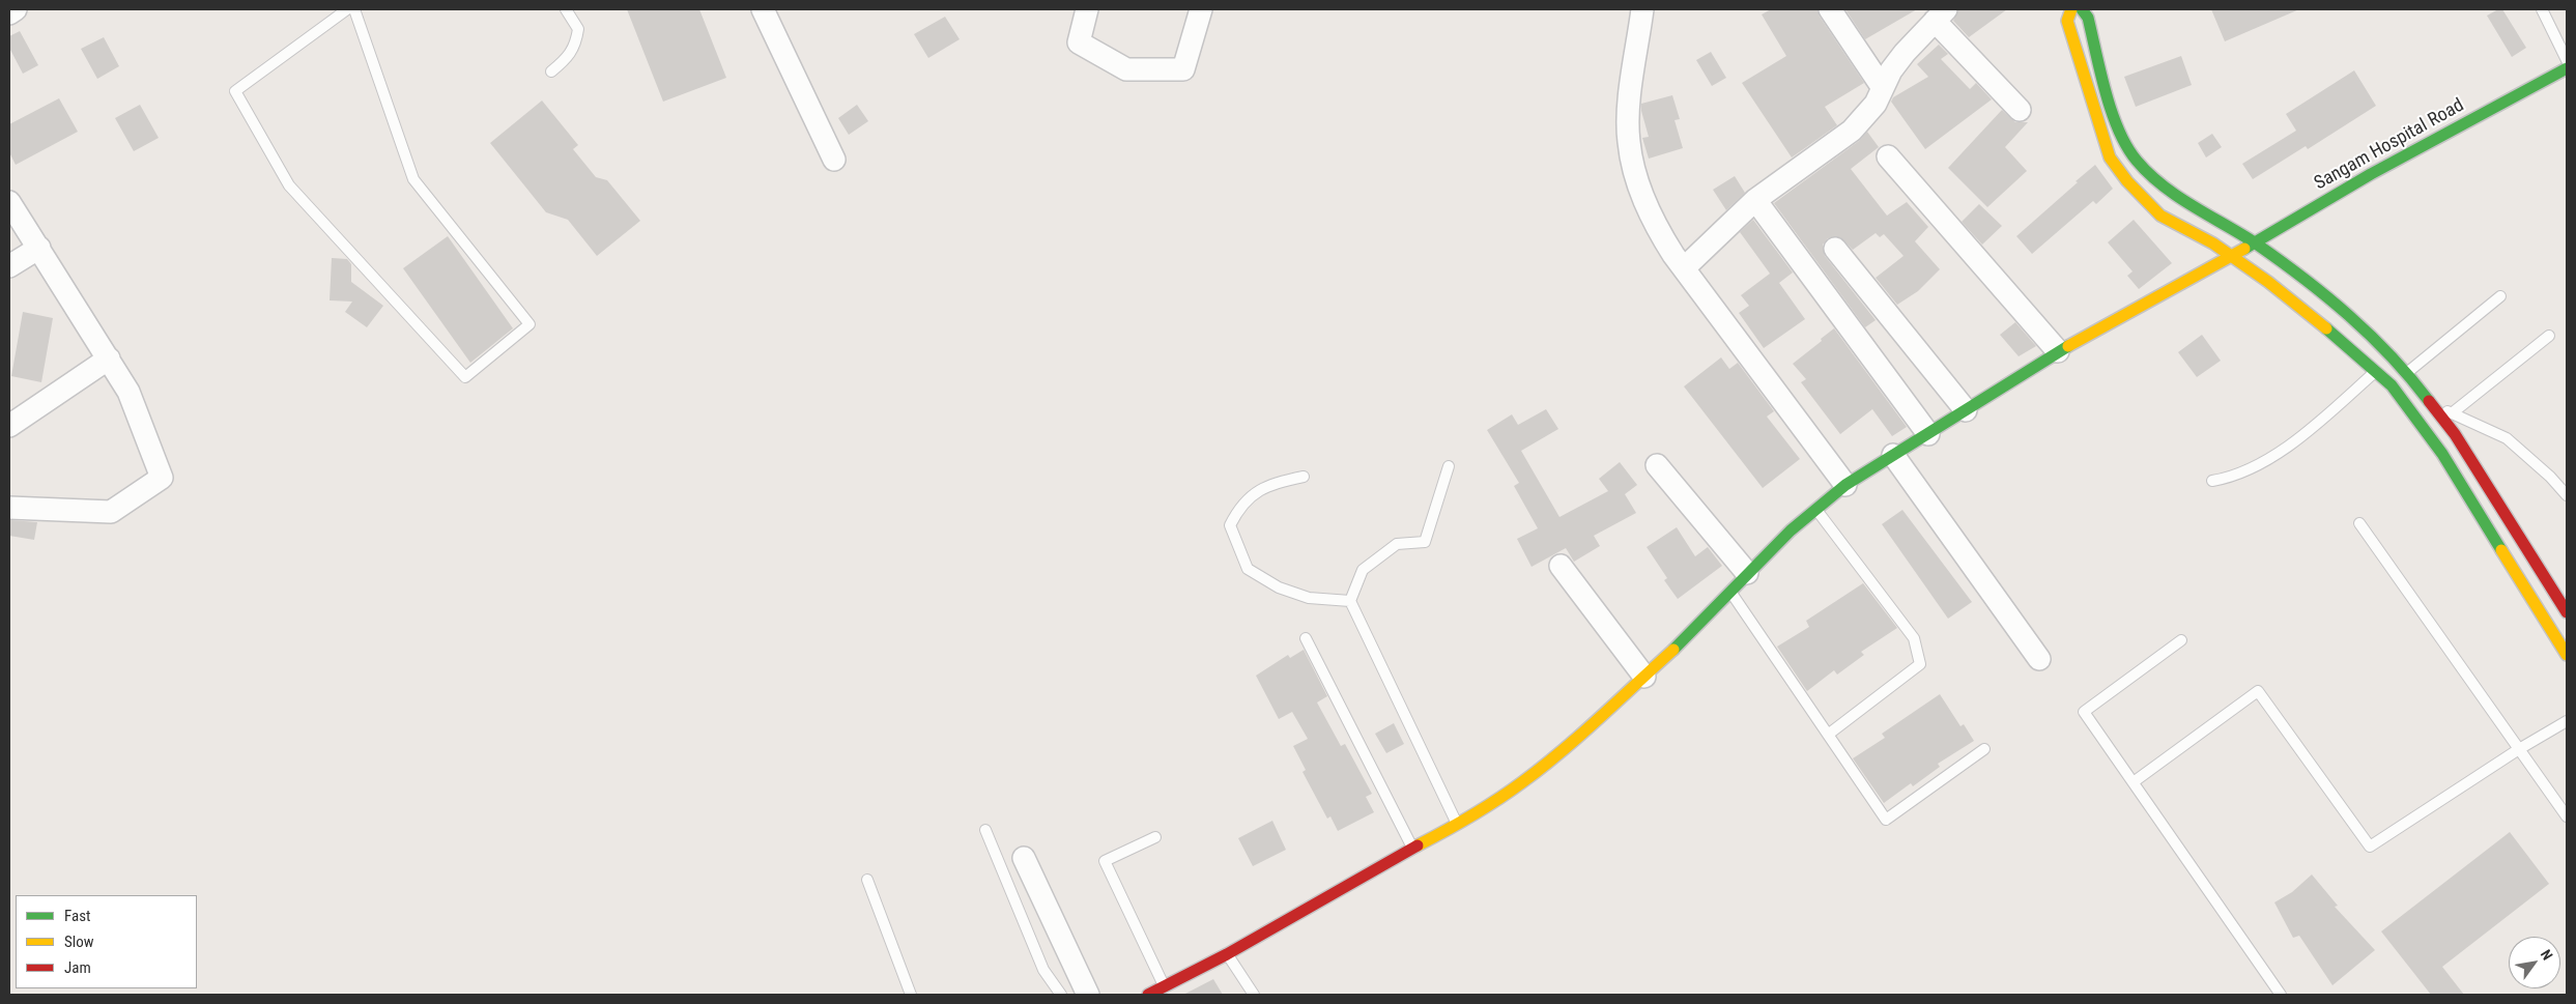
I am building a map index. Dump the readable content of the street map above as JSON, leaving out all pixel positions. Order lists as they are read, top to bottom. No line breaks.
{"streets":{"main road":["Sangam Hospital Road"]},"legend":["Fast","Slow","Jam"],"north":"top right"}
